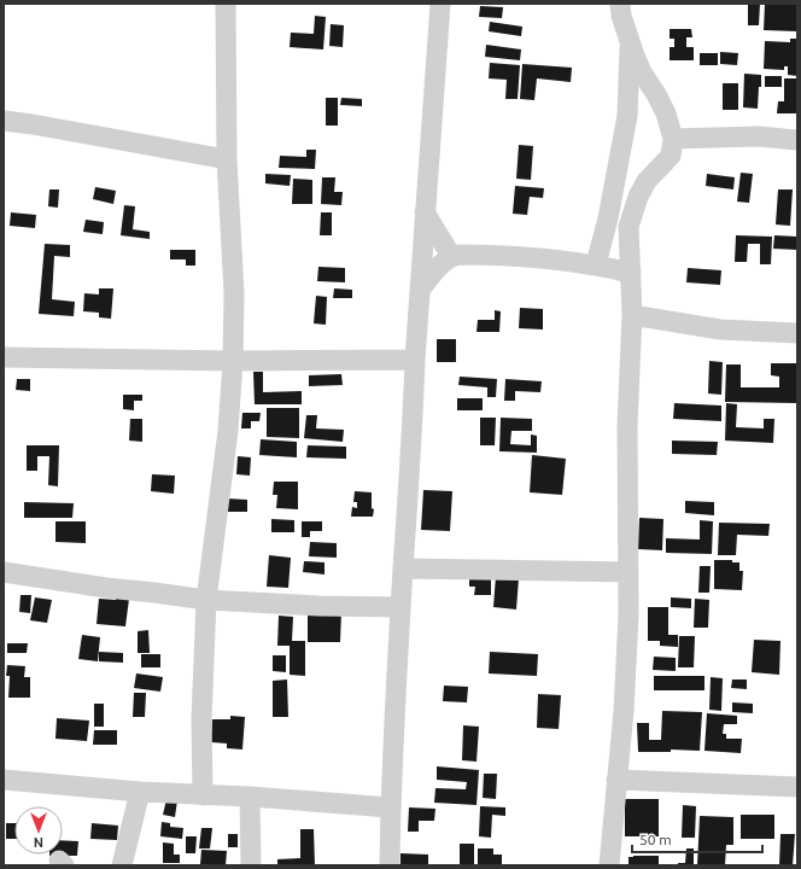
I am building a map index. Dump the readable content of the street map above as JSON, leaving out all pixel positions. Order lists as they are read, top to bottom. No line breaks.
{"scale_bar":"50 m","north":"bottom"}
